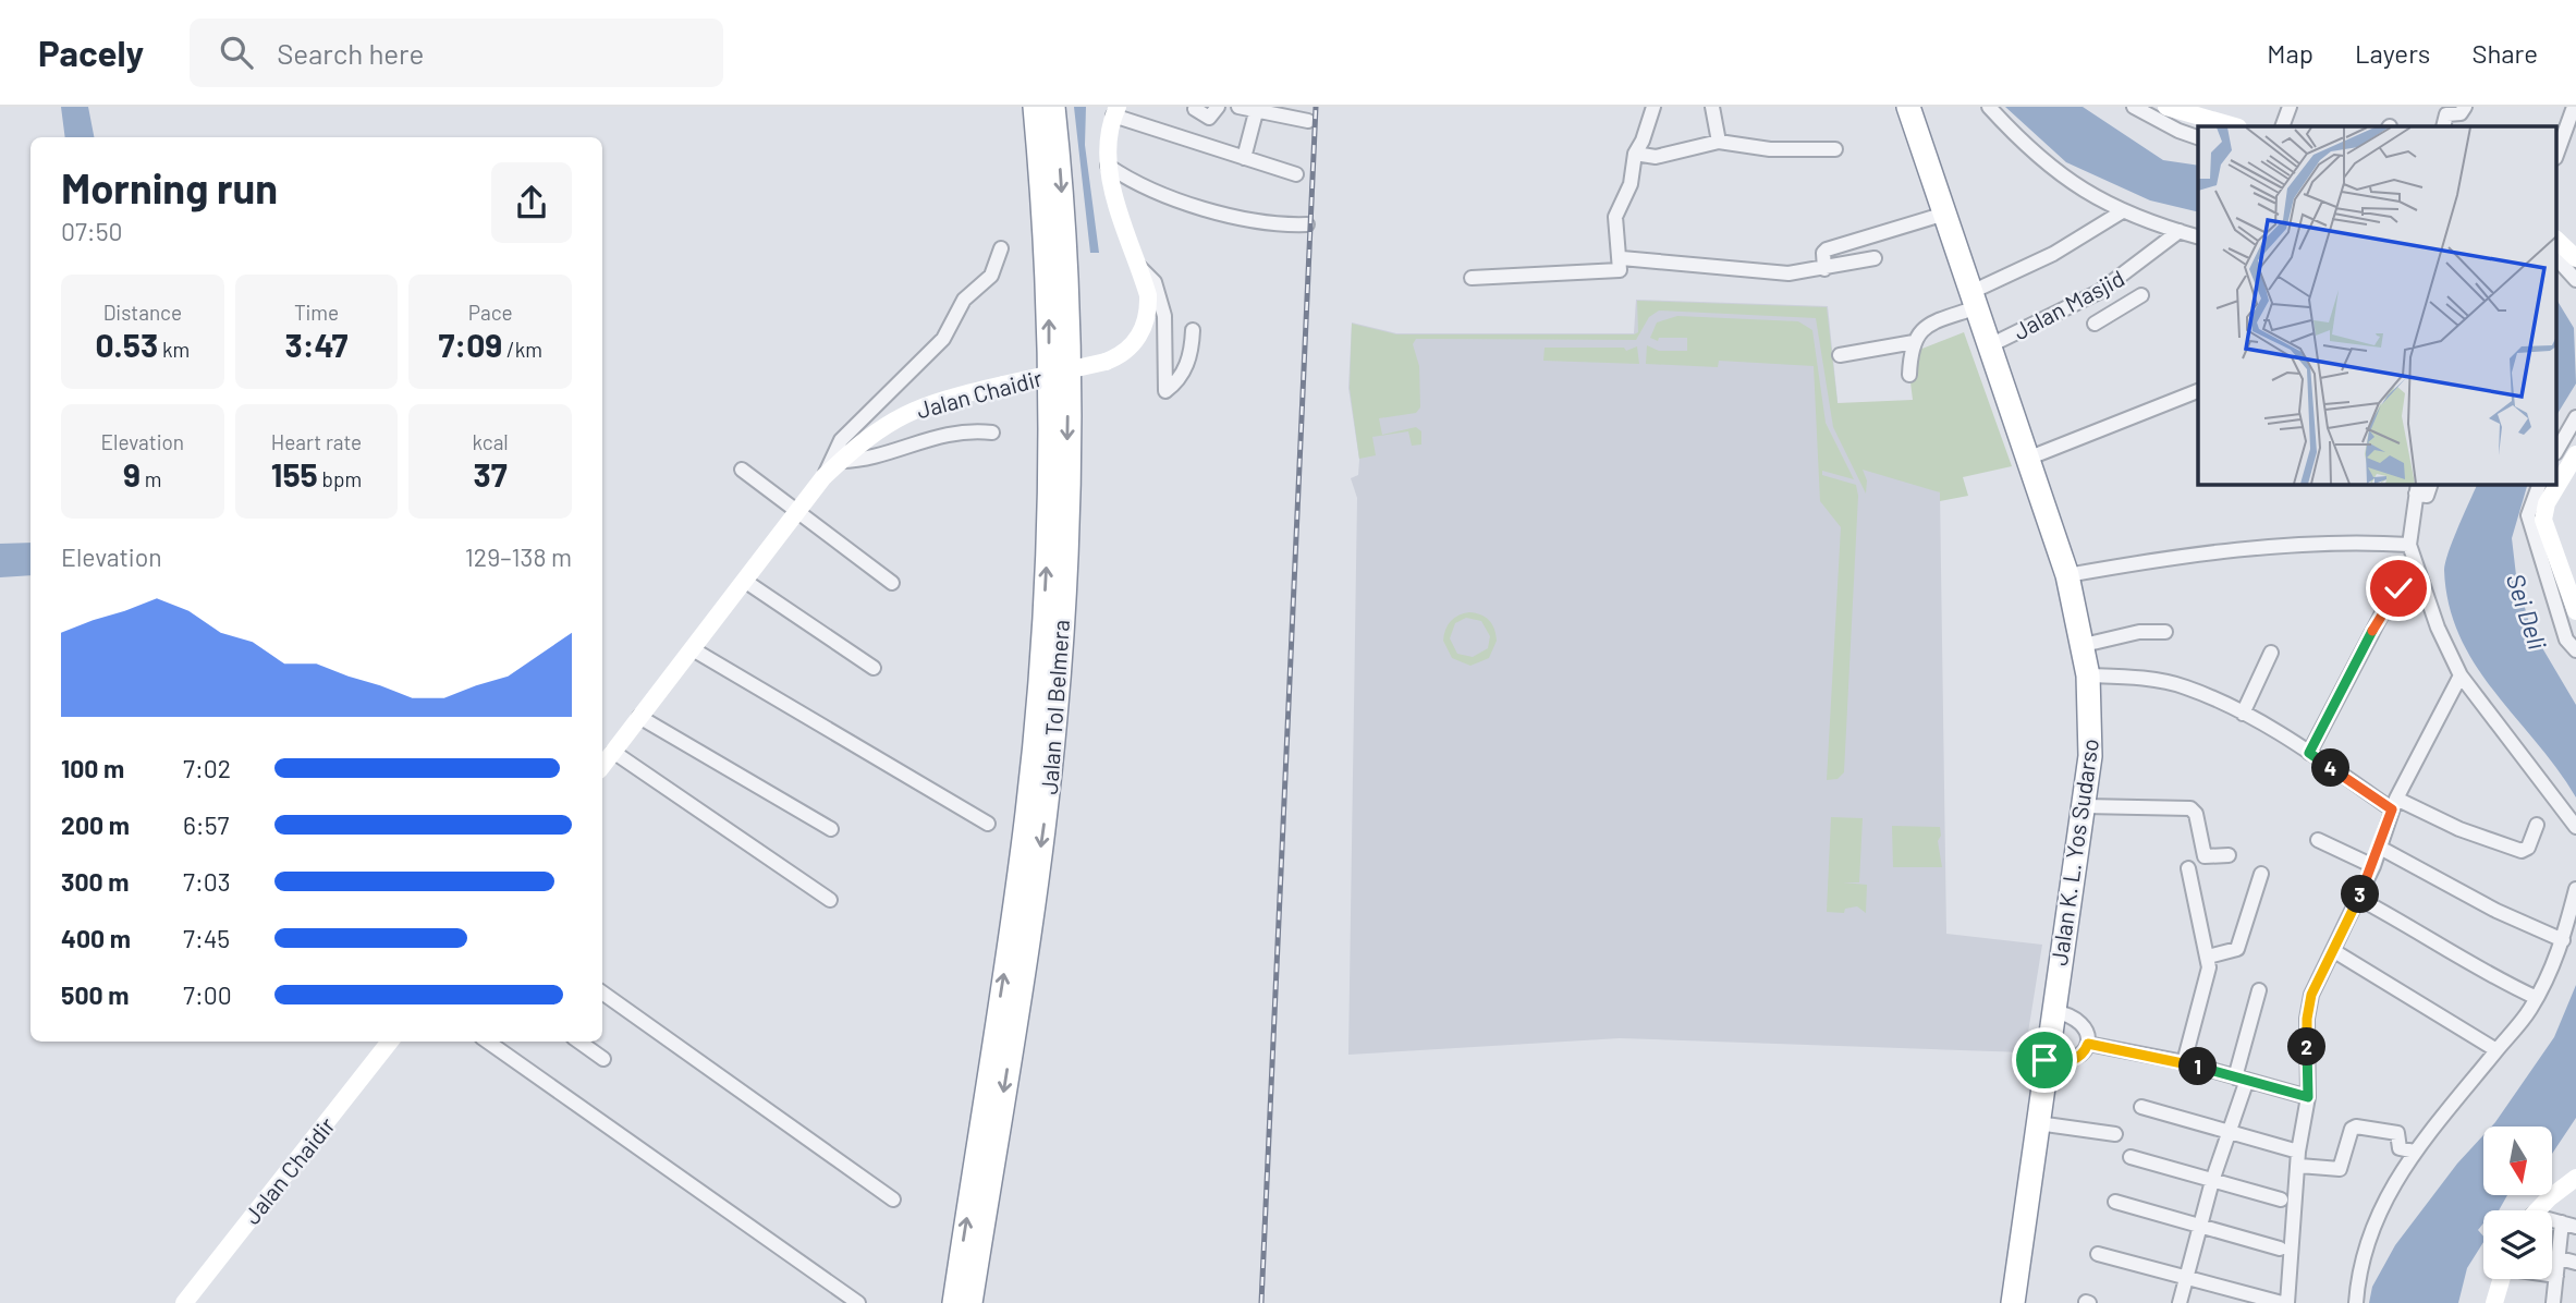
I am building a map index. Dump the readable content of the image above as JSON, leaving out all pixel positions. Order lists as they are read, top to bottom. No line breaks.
{"streets":{"highway":["Jalan Tol Belmera","Jalan K. L. Yos Sudarso"],"street":["Jalan Masjid","Jalan Chaidir"]},"crossings":[["Jalan Masjid","Jalan K. L. Yos Sudarso"]],"water":["Sei Deli"],"north":"bottom","page":{"header":"Pacely","search":"Search here","nav":["Map","Layers","Share"],"heading":["Morning run","07:50"],"stats":[["Distance","0.53 km"],["Time","3:47"],["Pace","7:09 /km"],["Elevation","9 m"],["Heart rate","155 bpm"],["kcal","37"]],"chart":["Elevation","129–138 m"],"list":[{"name":"100 m","note":"7:02"},{"name":"200 m","note":"6:57"},{"name":"300 m","note":"7:03"},{"name":"400 m","note":"7:45"},{"name":"500 m","note":"7:00"}],"pins":["4","3","2","1"]}}
